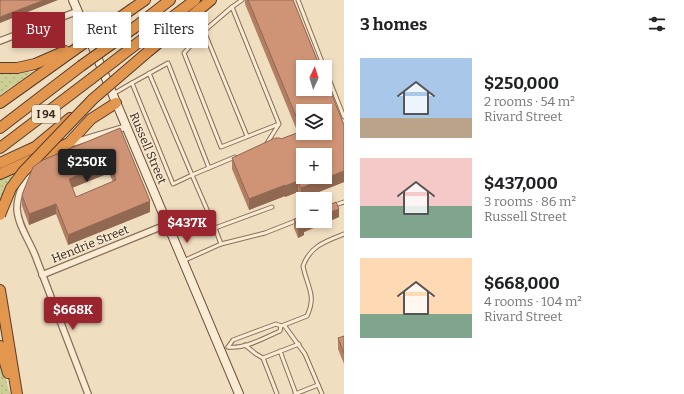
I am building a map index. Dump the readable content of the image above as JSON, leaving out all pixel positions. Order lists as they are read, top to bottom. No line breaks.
{"streets":{"highway":["I 94"],"street":["Russell Street","Hendrie Street"]},"crossings":[["Russell Street","Hendrie Street"]],"north":"top","page":{"heading":"3 homes","chip":["Buy","Rent","Filters"],"list":[{"name":"$250,000","note":"2 rooms · 54 m² · Rivard Street"},{"name":"$437,000","note":"3 rooms · 86 m² · Russell Street"},{"name":"$668,000","note":"4 rooms · 104 m² · Rivard Street"}],"map_buttons":["+","−"],"price":["$250K","$437K","$668K"]}}
